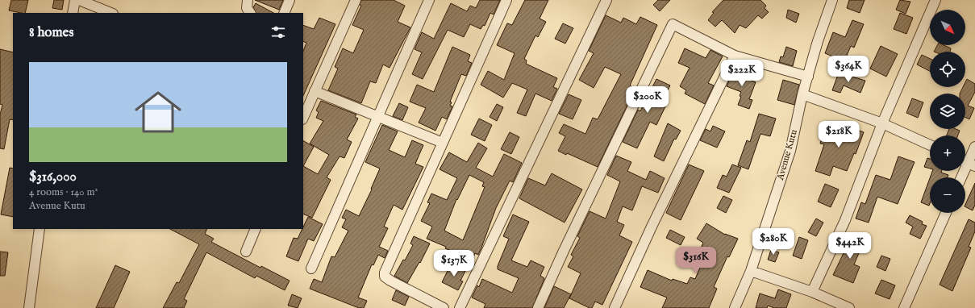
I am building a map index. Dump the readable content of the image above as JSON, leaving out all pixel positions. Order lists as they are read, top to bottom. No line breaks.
{"streets":{"street":["Avenue Kutu"]},"north":"bottom right","page":{"map_buttons":["+","−"],"heading":"8 homes","list":[{"name":"$316,000","note":"4 rooms · 140 m² · Avenue Kutu"}],"price":["$364K","$222K","$200K","$218K","$280K","$442K","$316K","$137K"]}}
